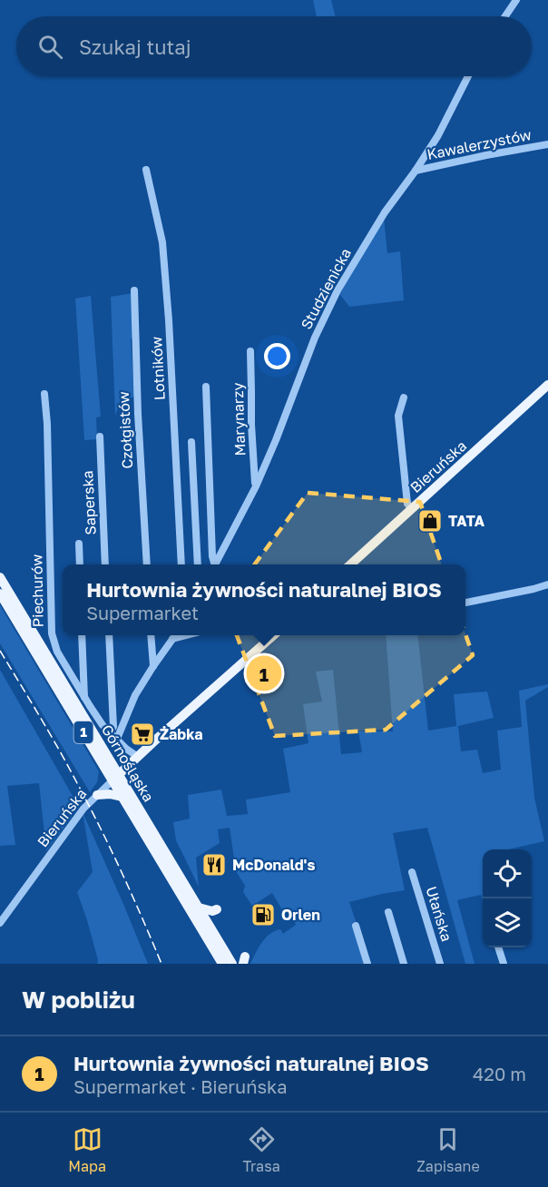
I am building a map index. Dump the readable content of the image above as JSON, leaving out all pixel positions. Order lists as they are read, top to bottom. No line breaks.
{"streets":{"main road":["Bieruńska","1","Górnośląska"],"street":["Kawalerzystów","Studzienicka","Lotników","Marynarzy","Czołgistów","Saperska","Piechurów","Ułańska"]},"crossings":[["Kawalerzystów","Studzienicka"],["Studzienicka","Marynarzy"],["Bieruńska","Piechurów"],["Bieruńska","Górnośląska"]],"places":{"shop":["TATA"],"supermarket":["Żabka"],"restaurant":["McDonald's"],"fuel station":["Orlen"]},"page":{"search":"Szukaj tutaj","popup":["Hurtownia żywności naturalnej BIOS","Supermarket"],"pins":"1","heading":"W pobliżu","list":[{"mark":"1","name":"Hurtownia żywności naturalnej BIOS","note":"Supermarket · Bieruńska","value":"420 m"}],"nav":["Mapa","Trasa","Zapisane"]}}
